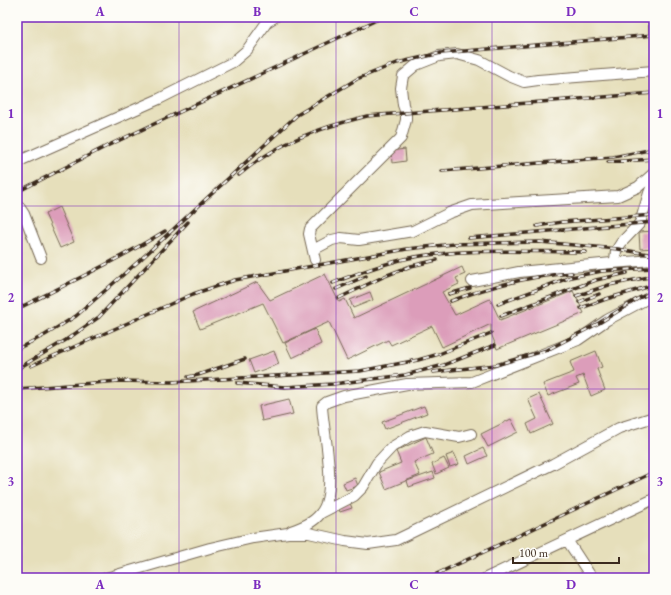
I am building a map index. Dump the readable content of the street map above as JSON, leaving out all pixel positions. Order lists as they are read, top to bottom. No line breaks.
{"scale_bar":"100 m","grid":{"columns":["A","B","C","D"],"rows":["1","2","3"]}}
